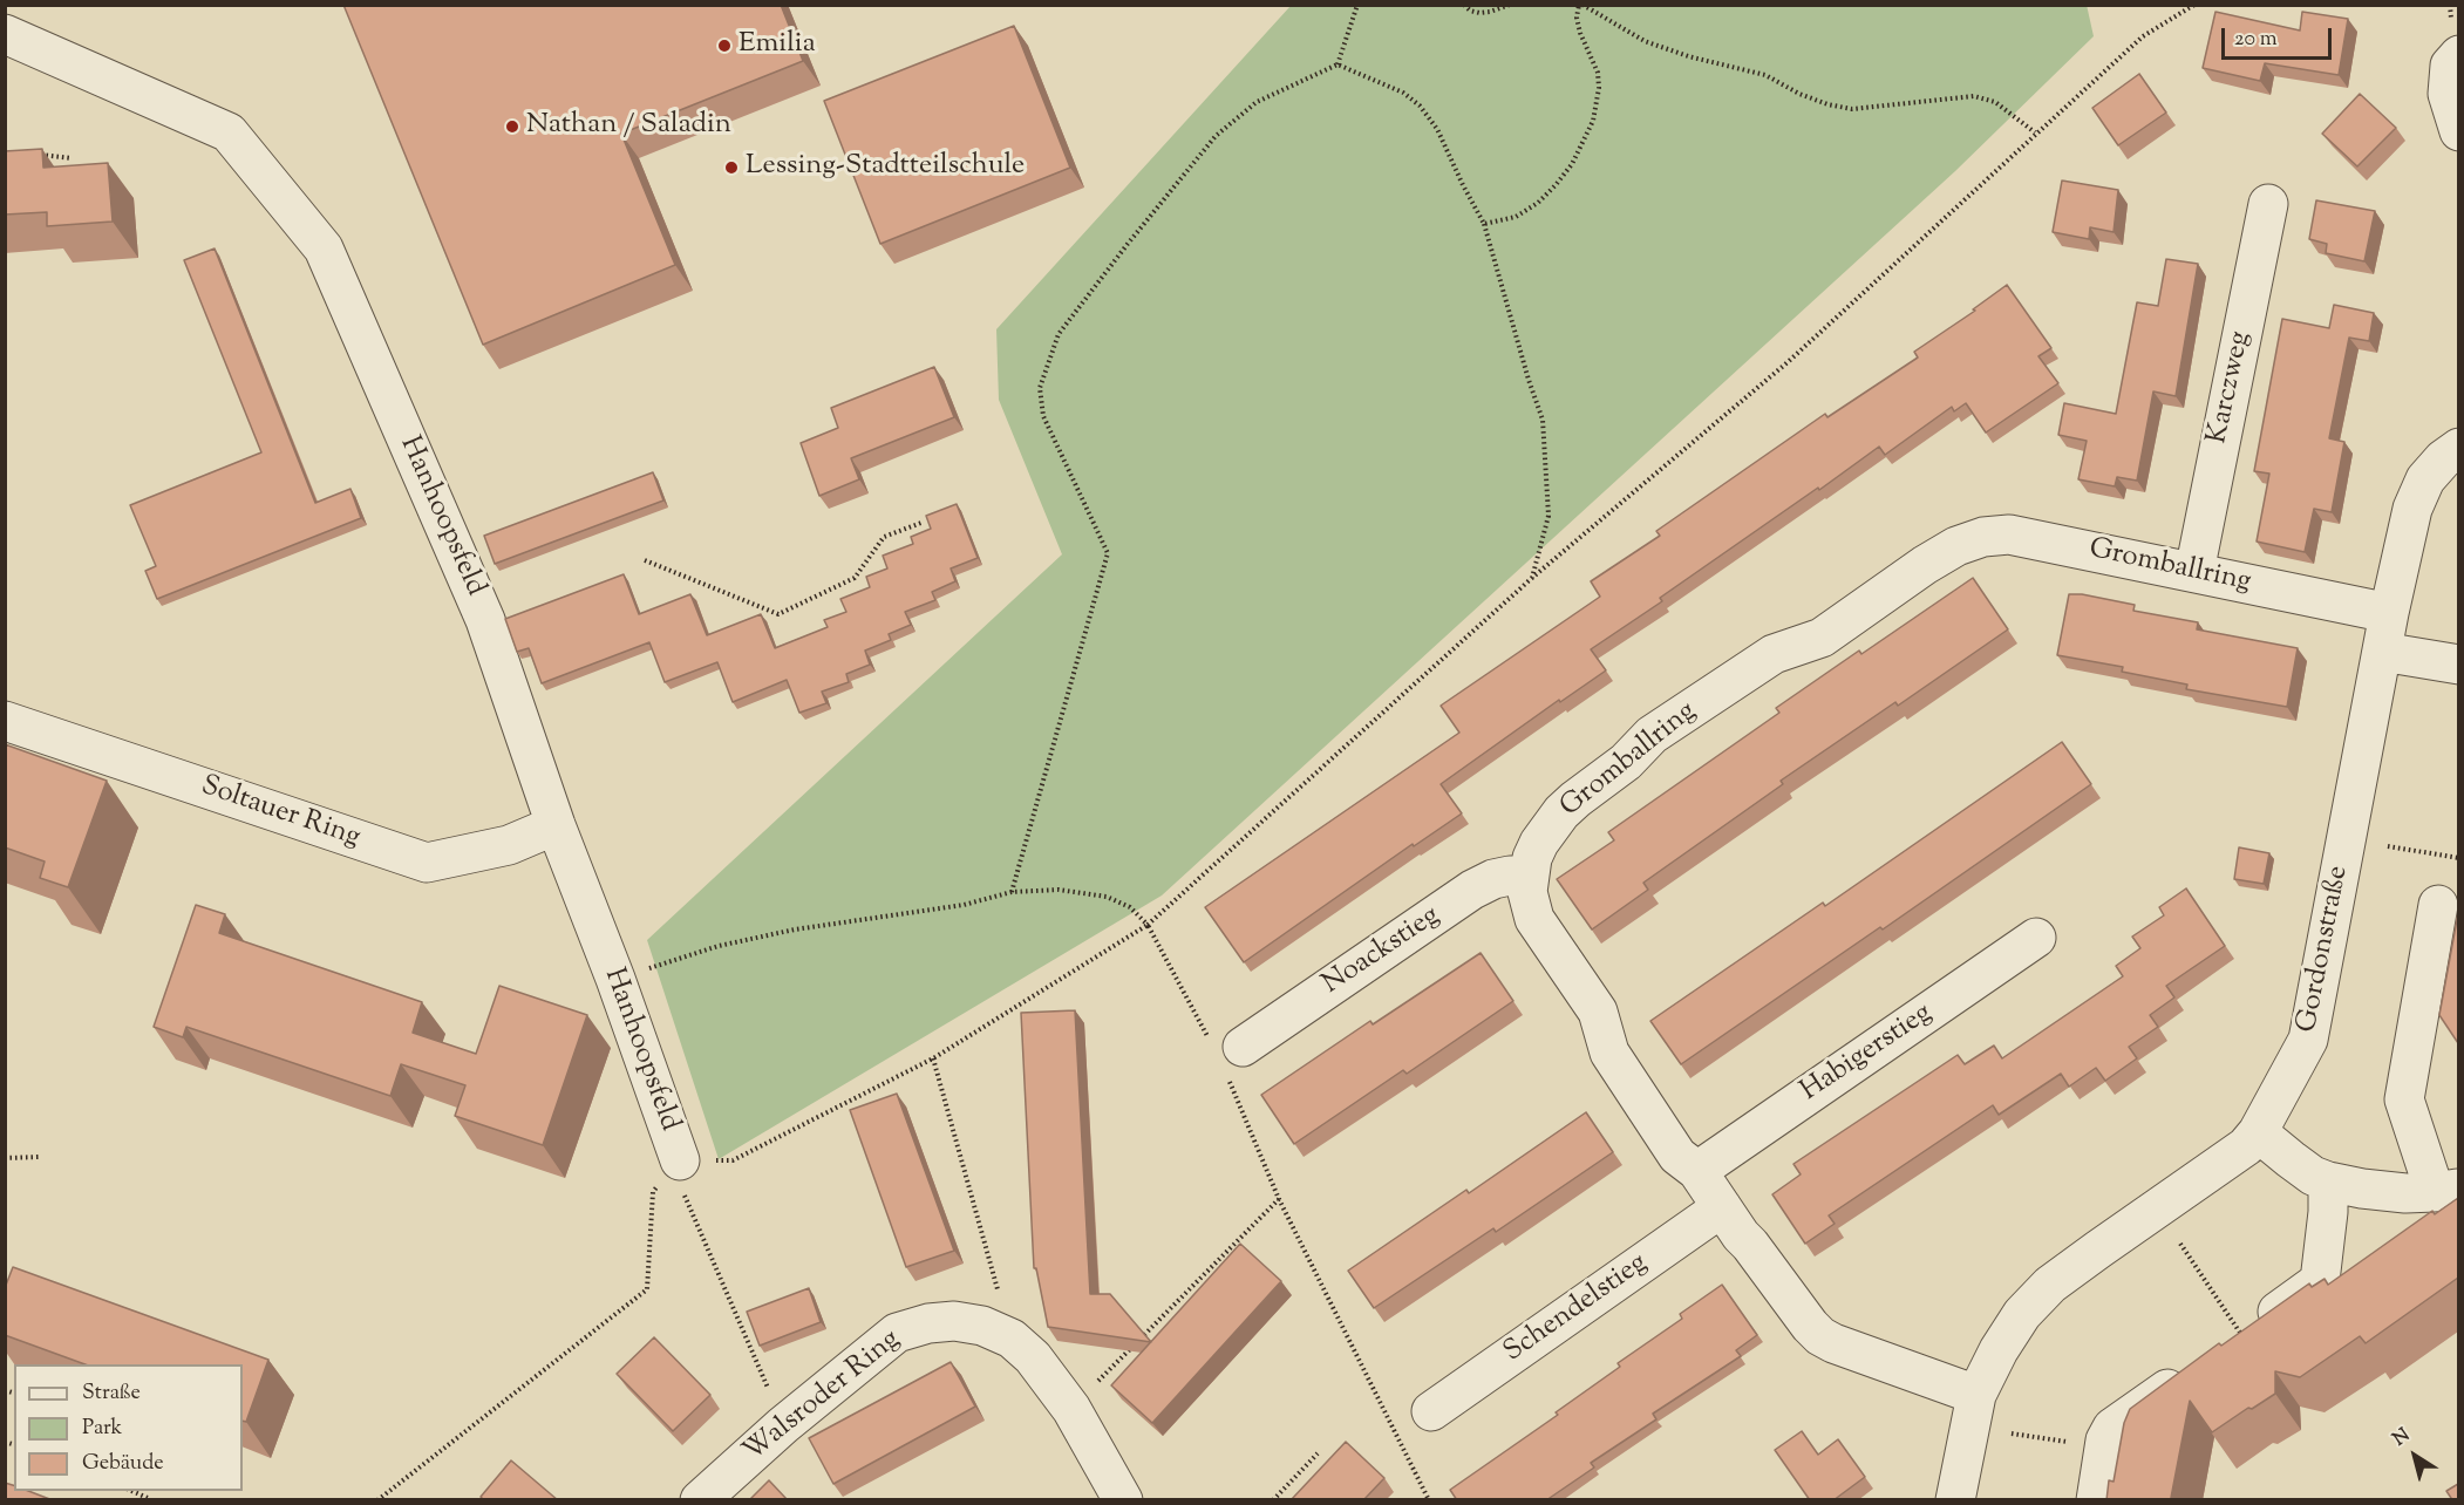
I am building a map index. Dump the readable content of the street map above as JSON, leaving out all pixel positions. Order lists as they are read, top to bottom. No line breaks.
{"streets":{"street":["Karczweg","Hanhoopsfeld","Gromballring","Soltauer Ring","Gordonstraße","Noackstieg","Habigerstieg","Schendelstieg","Walsroder Ring"]},"crossings":[["Karczweg","Gromballring"],["Hanhoopsfeld","Soltauer Ring"],["Gromballring","Gordonstraße"],["Gromballring","Noackstieg"],["Gromballring","Habigerstieg"],["Gromballring","Schendelstieg"]],"places":["Emilia","Nathan / Saladin","Lessing-Stadtteilschule"],"legend":["Straße","Park","Gebäude"],"scale_bar":"20 m","north":"top left"}
